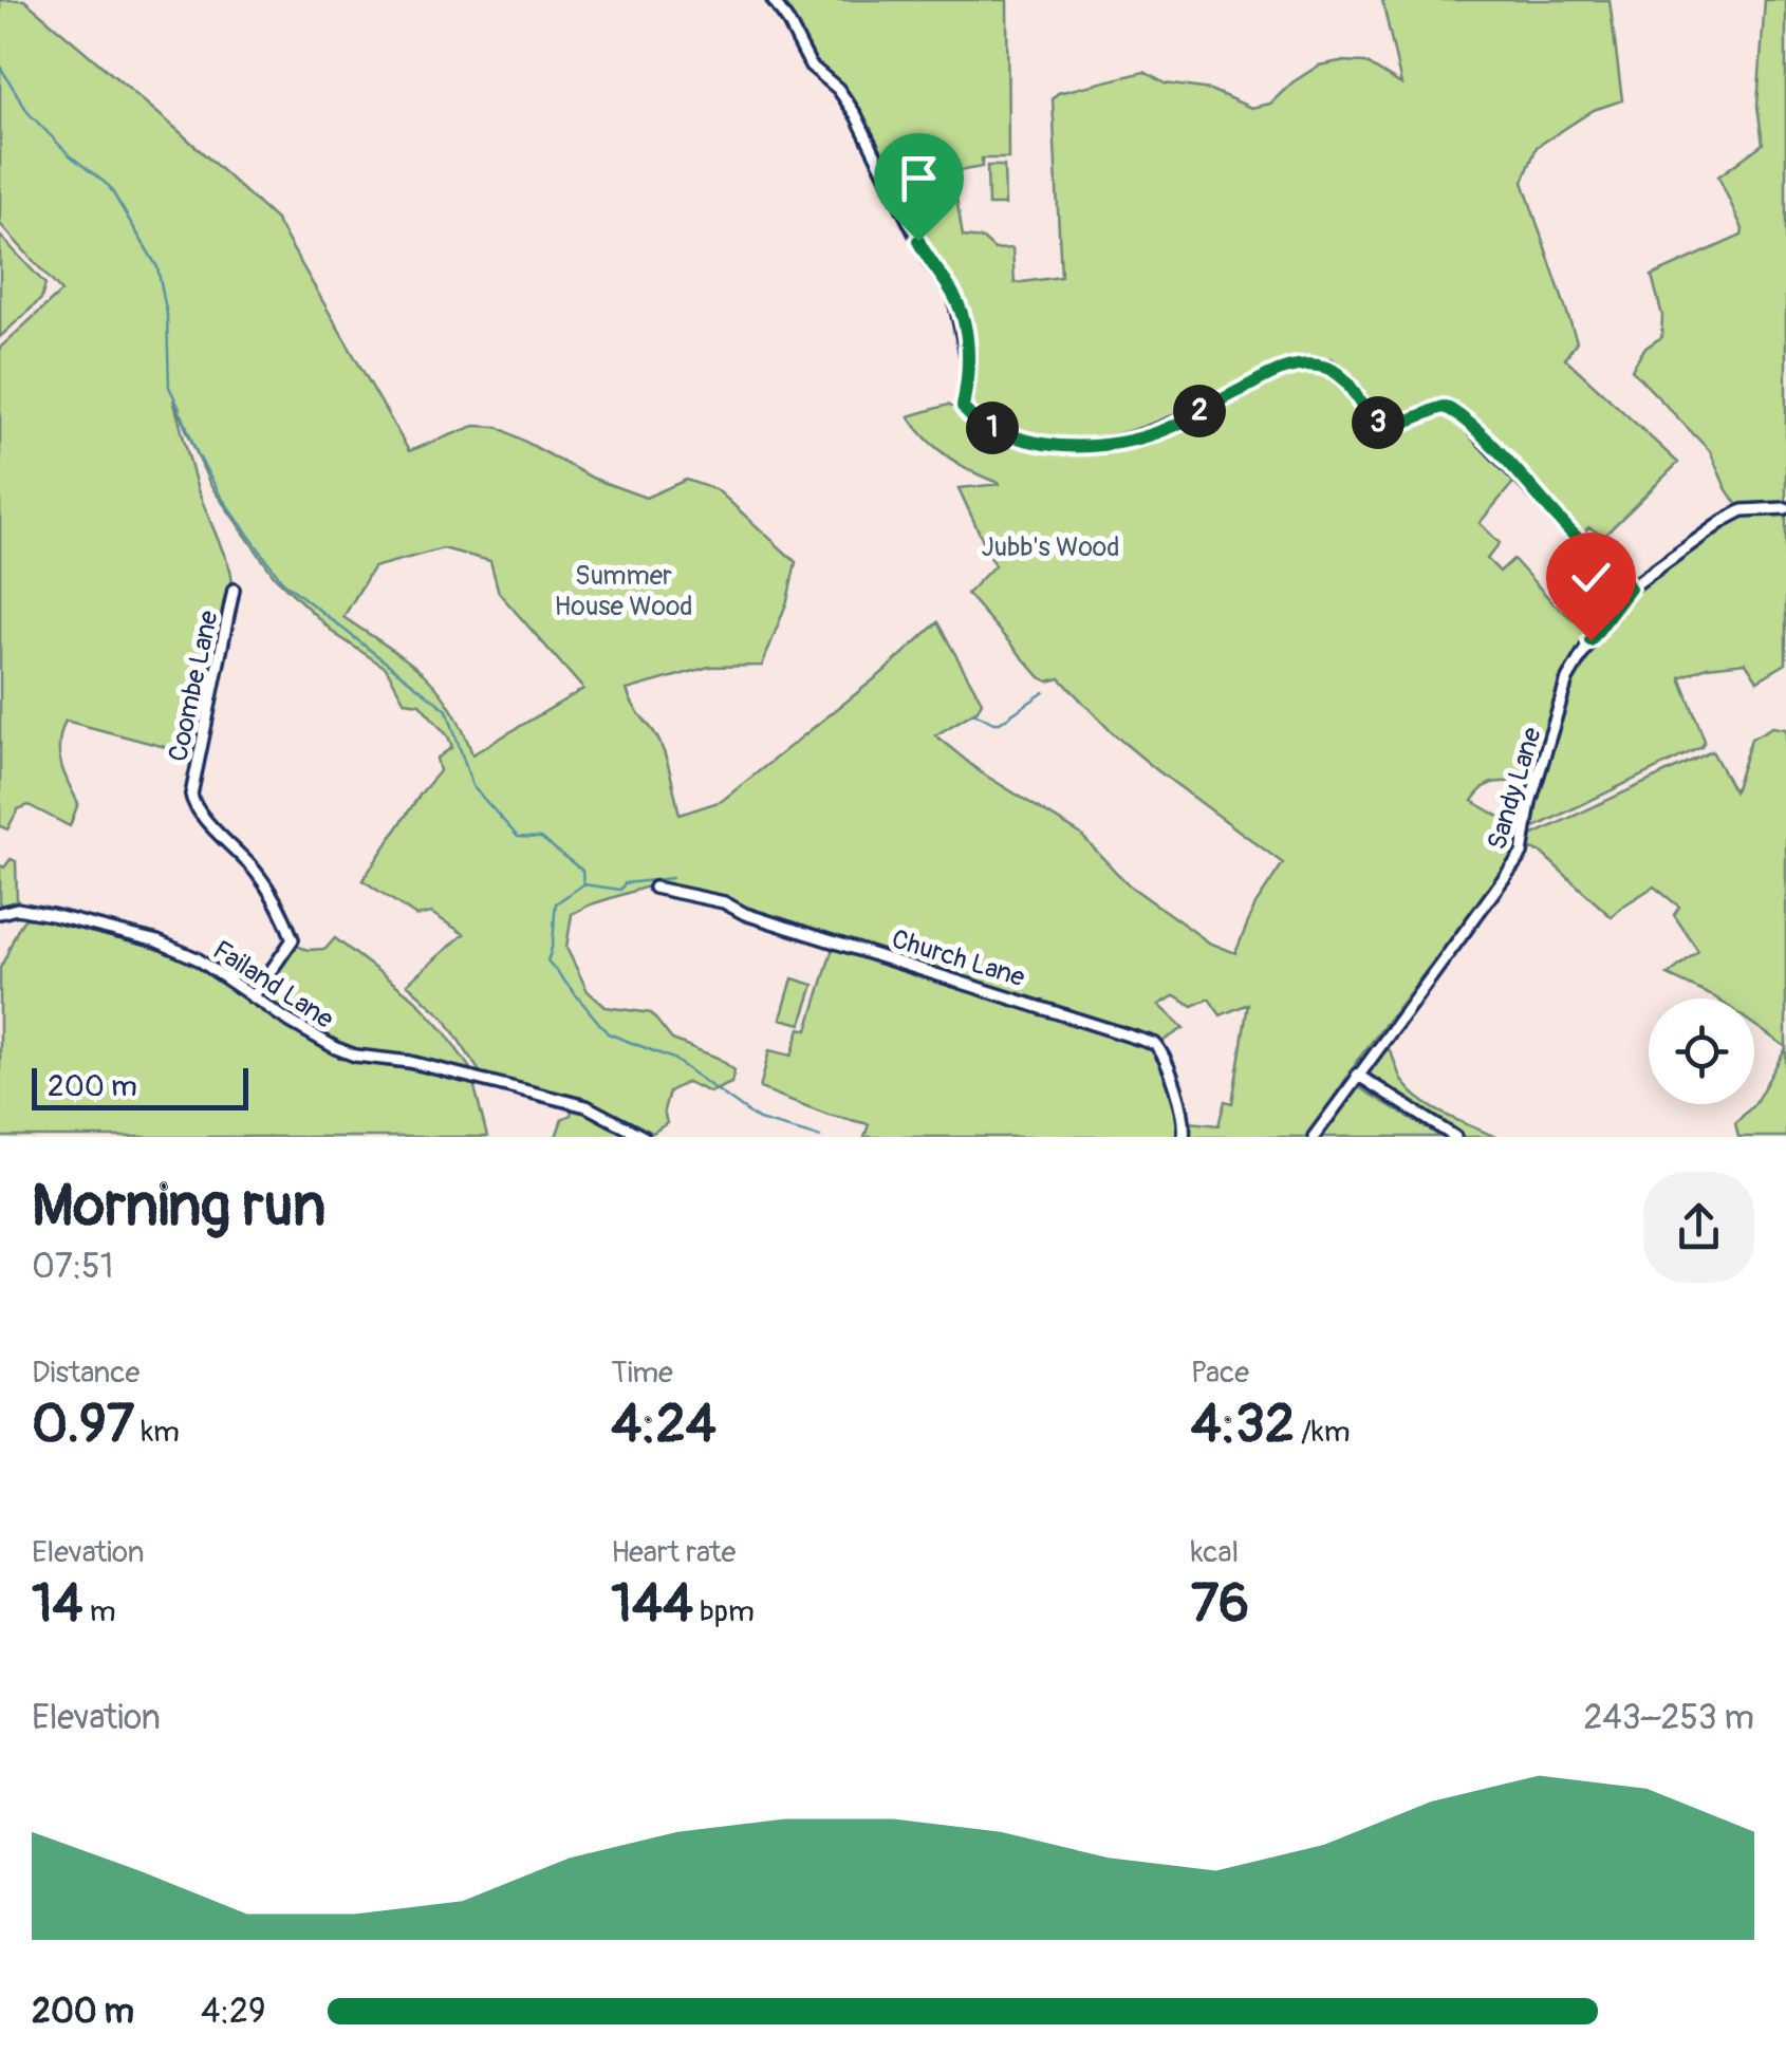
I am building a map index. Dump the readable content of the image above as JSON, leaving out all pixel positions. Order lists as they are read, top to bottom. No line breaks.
{"streets":{"street":["Coombe Lane","Sandy Lane","Church Lane","Failand Lane"]},"crossings":[["Coombe Lane","Failand Lane"]],"parks":["Jubb's Wood","Summer House Wood"],"scale_bar":"200 m","page":{"pins":["2","3","1"],"scale":"200 m","heading":["Morning run","07:51"],"stats":[["Distance","0.97 km"],["Time","4:24"],["Pace","4:32 /km"],["Elevation","14 m"],["Heart rate","144 bpm"],["kcal","76"]],"chart":["Elevation","243–253 m"],"list":[{"name":"200 m","note":"4:29"}]}}
